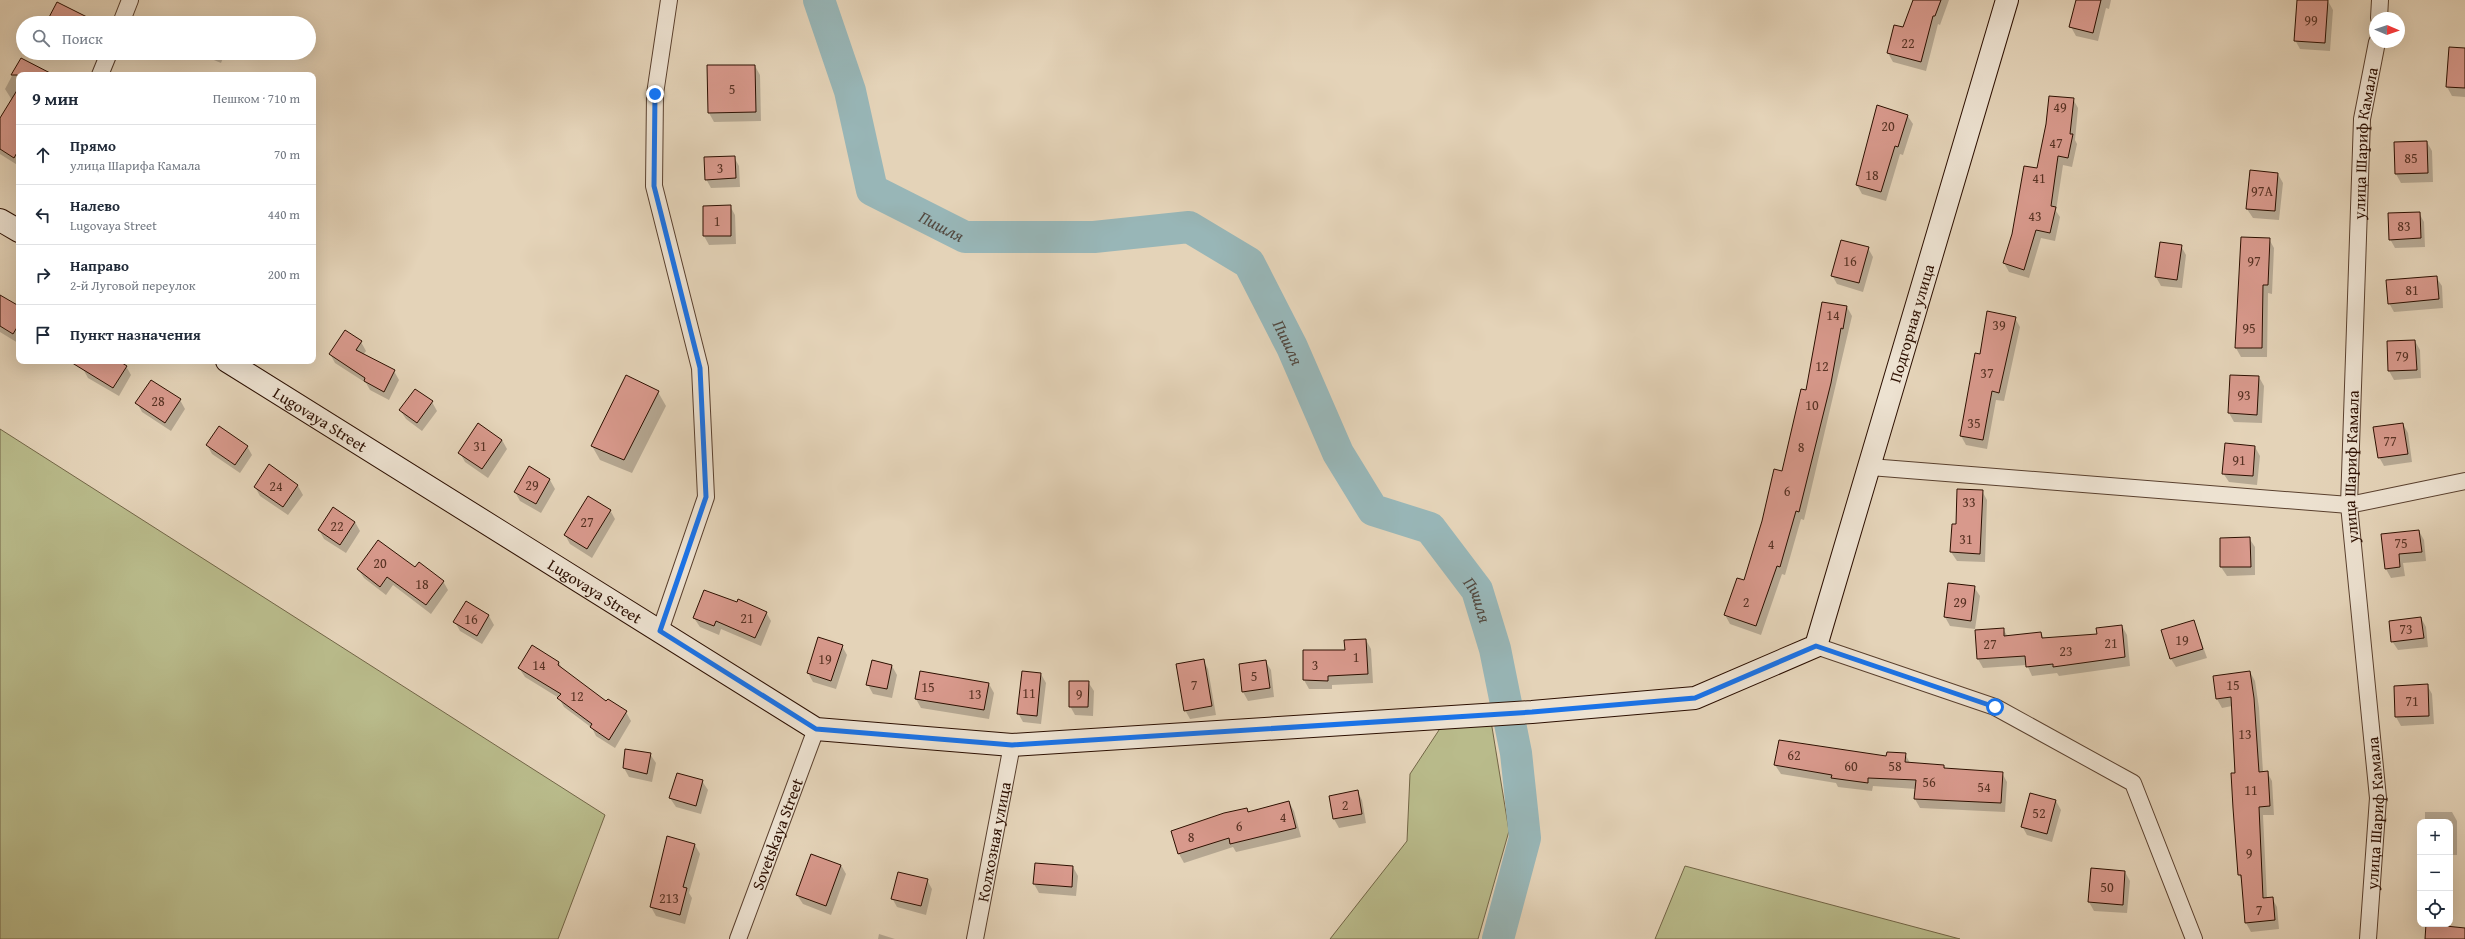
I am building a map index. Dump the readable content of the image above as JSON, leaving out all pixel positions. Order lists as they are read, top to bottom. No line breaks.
{"streets":{"street":["улица Шариф Камала","Подгорная улица","Lugovaya Street","Sovetskaya Street","Колхозная улица"]},"crossings":[["Подгорная улица","Lugovaya Street"],["Lugovaya Street","Sovetskaya Street"],["Lugovaya Street","Колхозная улица"]],"water":["Пишля"],"house_numbers":["99","22","5","49","20","47","85","3","18","41","97А","43","1","83","16","97","81","14","39","95","79","12","37","93","28","10","35","77","31","8","91","29","24","6","33","27","22","31","75","4","20","18","2","29","21","16","73","19","21","27","23","1","19","14","3","5","7","15","15","11","13","9","12","71","13","62","60","58","56","54","11","2","52","4","6","8","9","50","213","7"],"north":"right","page":{"search":"Поиск","heading":["9 мин","Пешком · 710 m"],"list":[["Прямо","улица Шарифа Камала","70 m"],["Налево","Lugovaya Street","440 m"],["Направо","2-й Луговой переулок","200 m"],"Пункт назначения"],"map_buttons":["+","−"]}}
